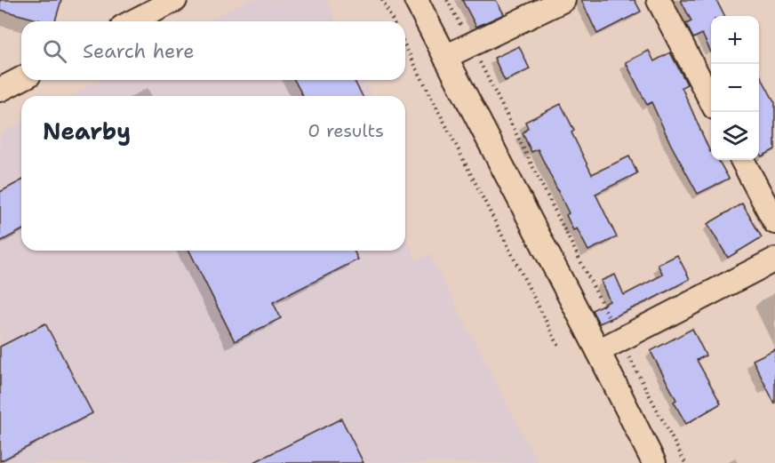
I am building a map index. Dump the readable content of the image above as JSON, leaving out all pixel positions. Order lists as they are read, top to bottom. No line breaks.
{"page":{"map_buttons":["+","−"],"search":"Search here","heading":["Nearby","0 results"]}}
